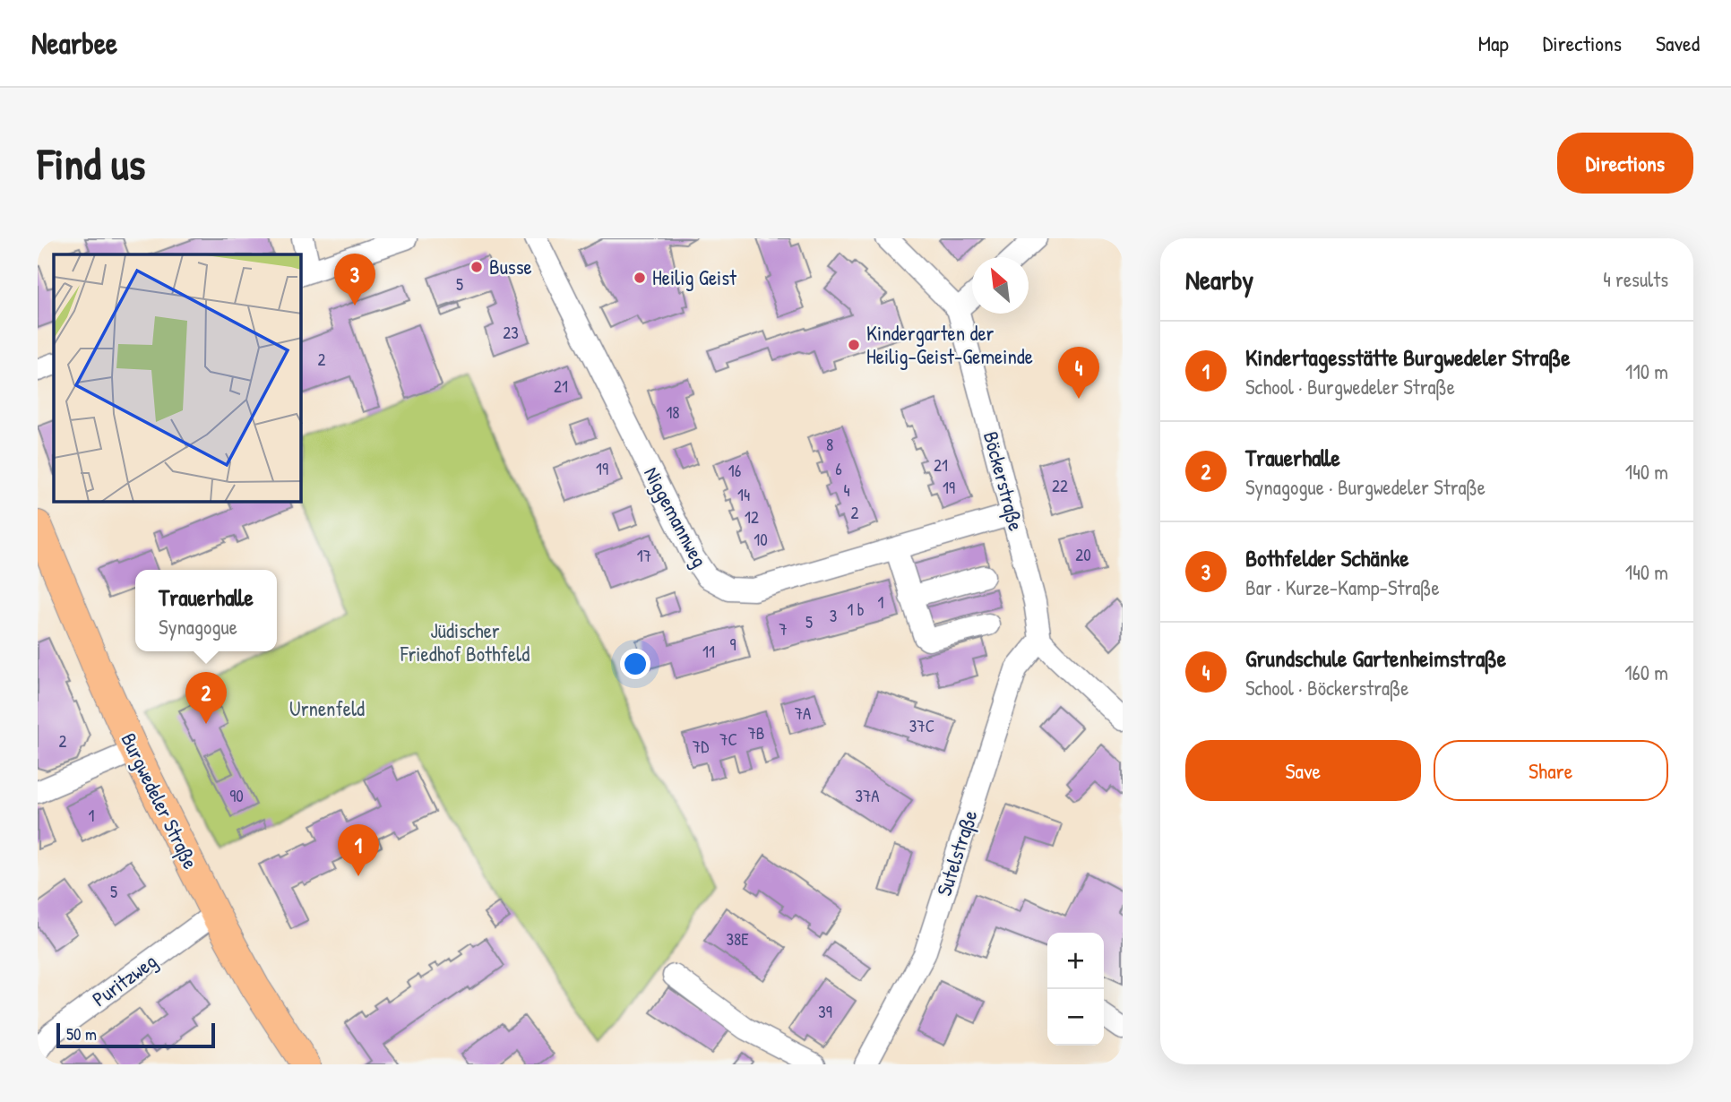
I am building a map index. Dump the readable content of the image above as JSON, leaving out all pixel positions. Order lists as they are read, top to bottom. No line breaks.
{"streets":{"main road":["Burgwedeler Straße"],"street":["Böckerstraße","Niggemannweg","Sutelstraße","Puritzweg"]},"crossings":[["Böckerstraße","Niggemannweg"],["Böckerstraße","Sutelstraße"],["Burgwedeler Straße","Puritzweg"]],"parks":["Jüdischer Friedhof Bothfeld","Urnenfeld"],"places":["Busse","Heilig Geist","Kindergarten der Heilig-Geist-Gemeinde"],"house_numbers":["5","23","2","21","18","8","21","19","6","16","22","19","4","14","2","12","10","20","17","1","1 b","3","5","7","9","11","7A","37C","7B","7C","2","7D","90","37A","1","5","38E","39"],"scale_bar":"50 m","north":"top left","page":{"header":"Nearbee","nav":["Map","Directions","Saved"],"buttons":["Directions",["Save","Share"]],"title":"Find us","heading":["Nearby","4 results"],"pins":["3","4","2","1"],"list":[{"mark":"1","name":"Kindertagesstätte Burgwedeler Straße","note":"School · Burgwedeler Straße","value":"110 m"},{"mark":"2","name":"Trauerhalle","note":"Synagogue · Burgwedeler Straße","value":"140 m"},{"mark":"3","name":"Bothfelder Schänke","note":"Bar · Kurze-Kamp-Straße","value":"140 m"},{"mark":"4","name":"Grundschule Gartenheimstraße","note":"School · Böckerstraße","value":"160 m"}],"popup":["Trauerhalle","Synagogue"],"map_buttons":["+","−"],"scale":"50 m"}}
